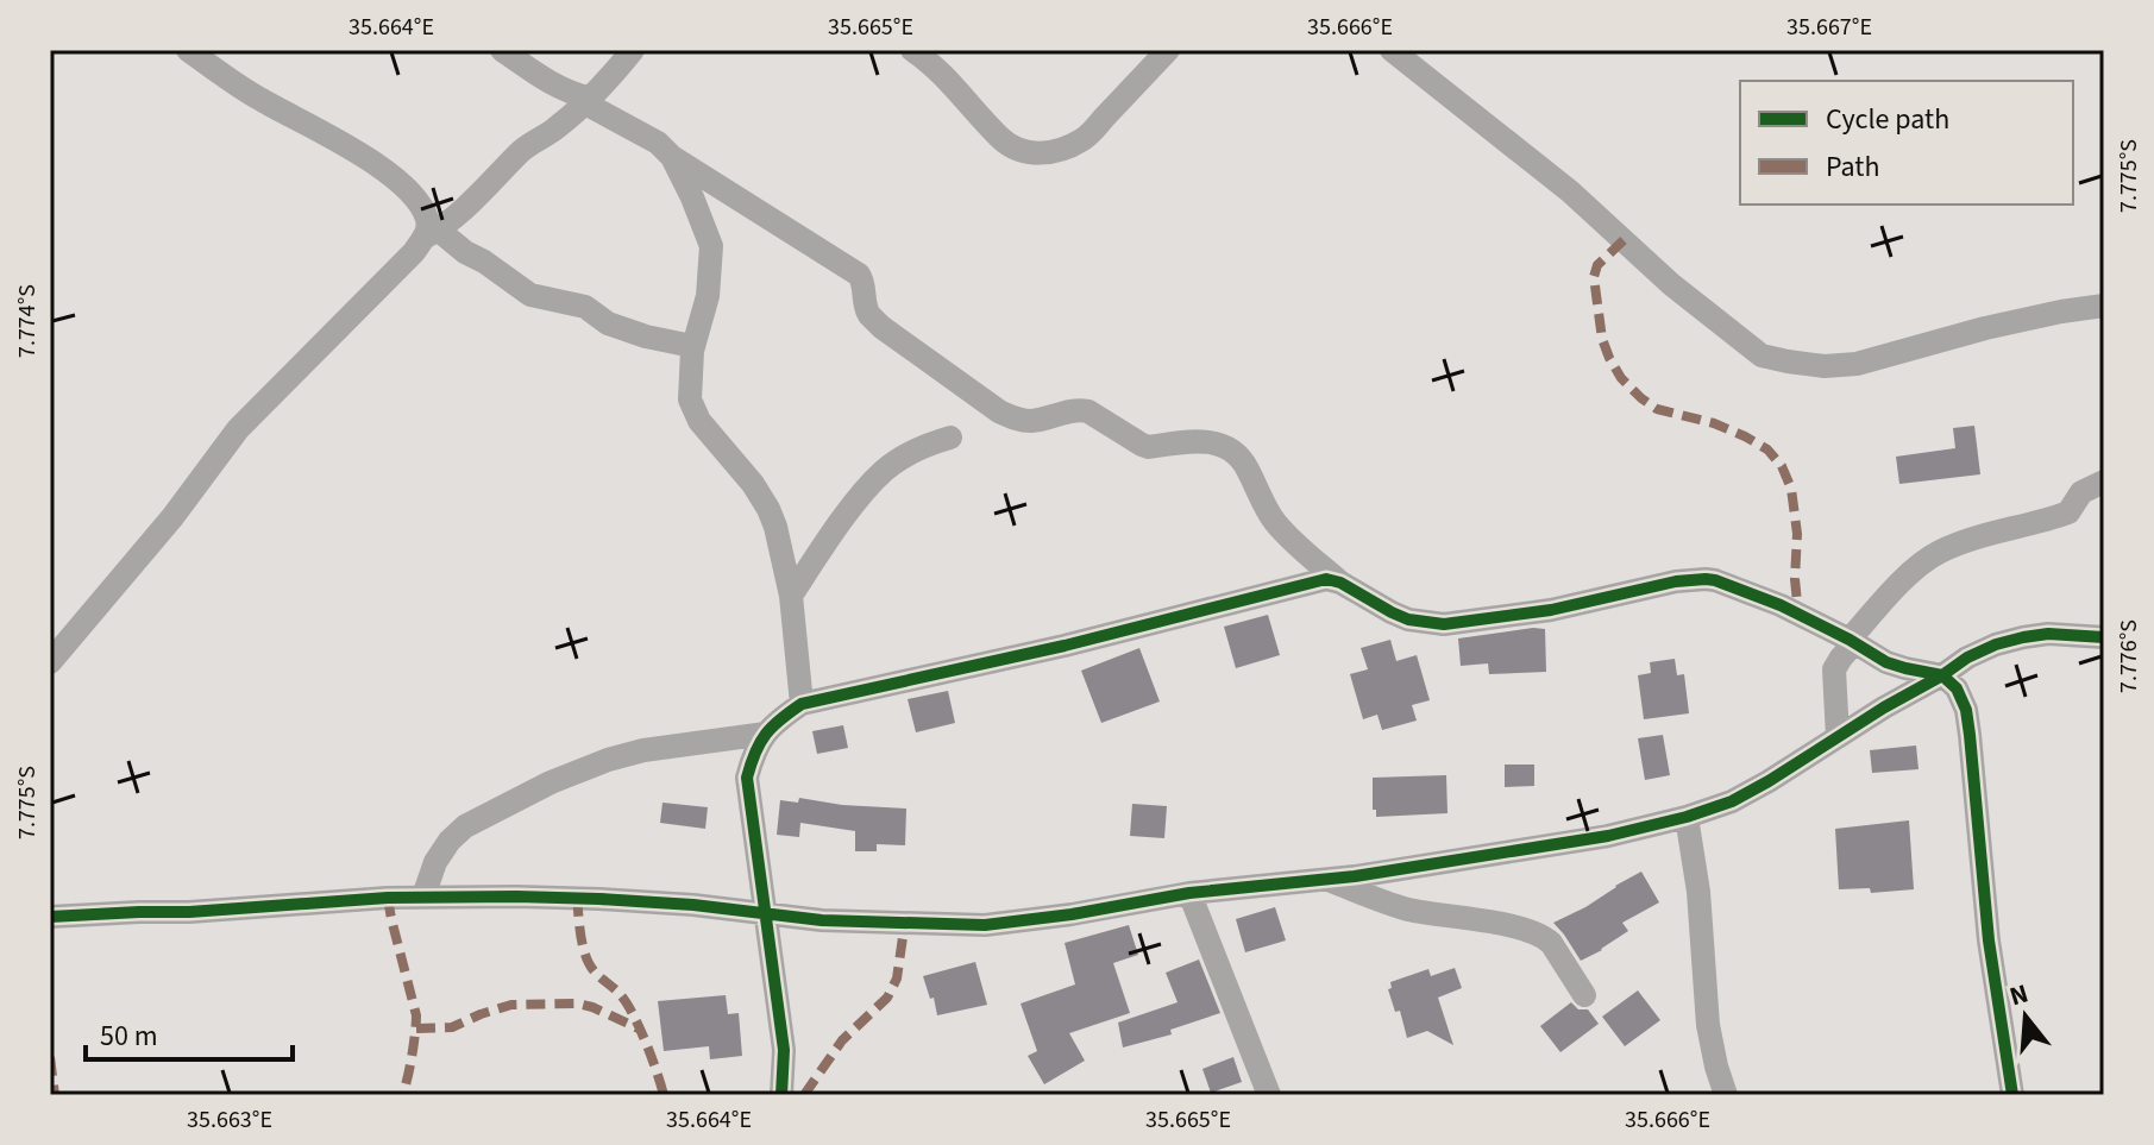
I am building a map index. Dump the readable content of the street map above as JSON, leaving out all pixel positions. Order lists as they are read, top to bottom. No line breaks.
{"legend":["Cycle path","Path"],"scale_bar":"50 m","north":"top","coordinates":["35.664°E","35.665°E","35.666°E","35.667°E","7.775°S","7.774°S","7.776°S","35.663°E"]}
